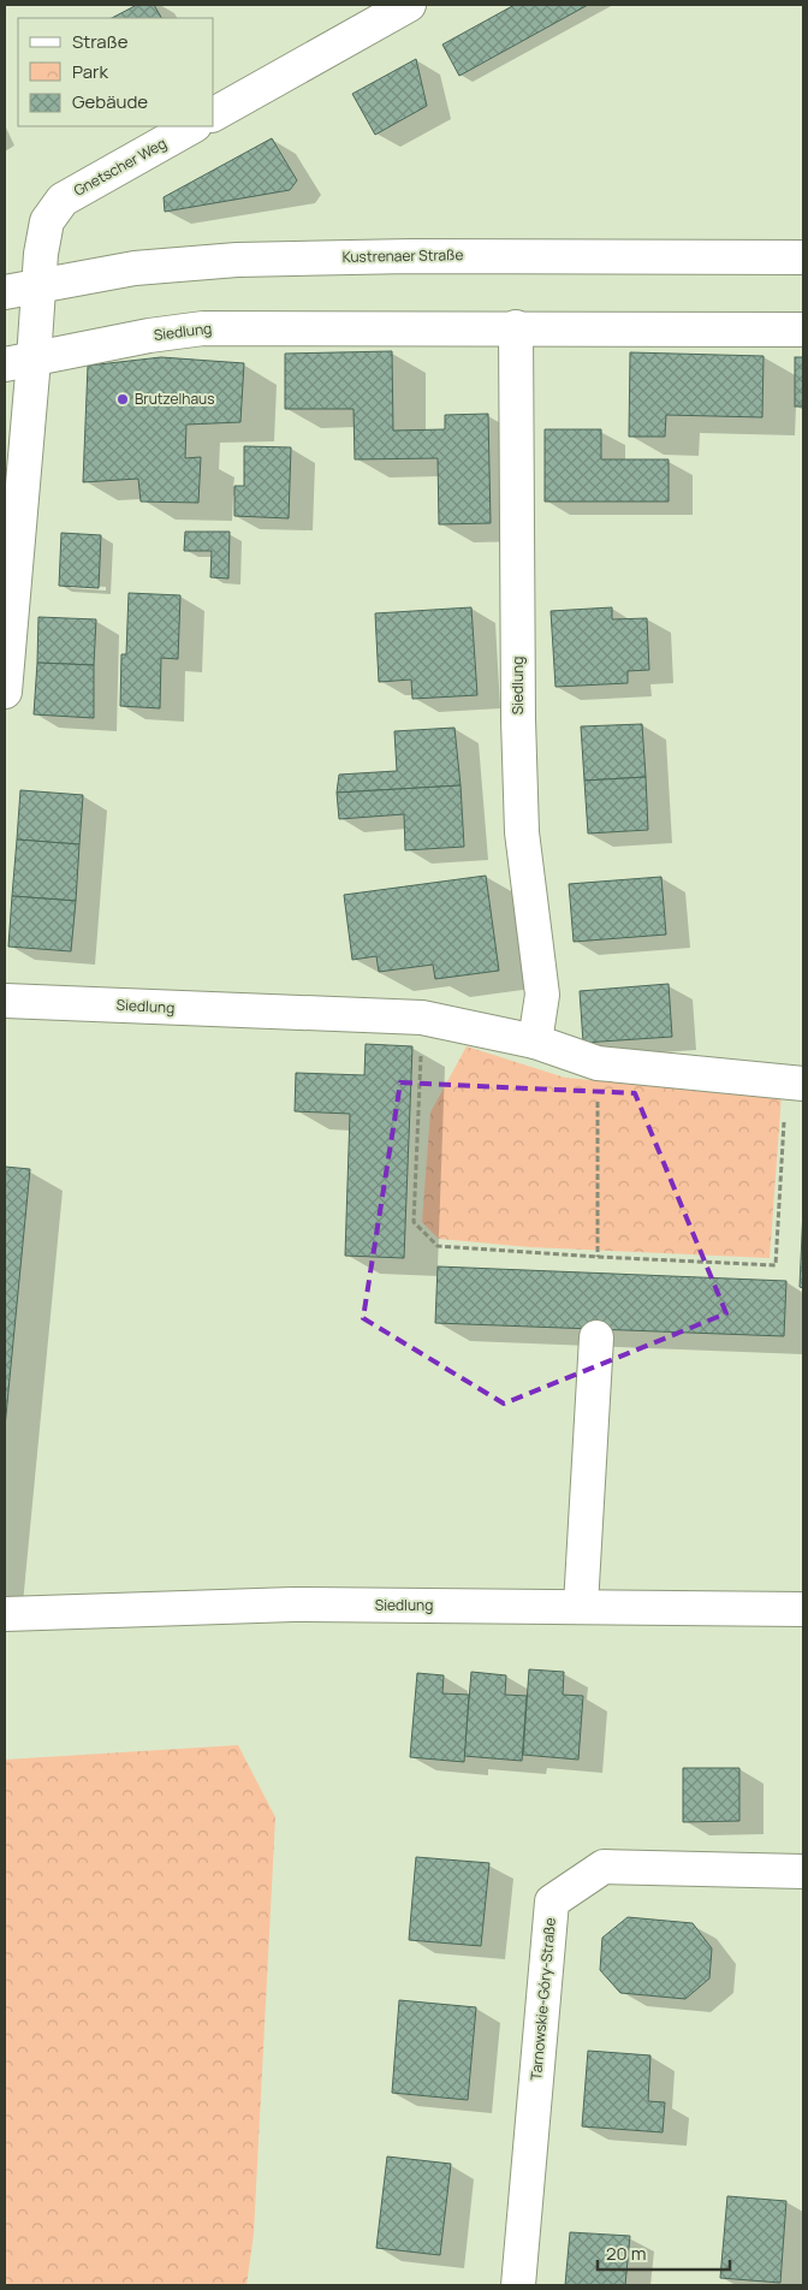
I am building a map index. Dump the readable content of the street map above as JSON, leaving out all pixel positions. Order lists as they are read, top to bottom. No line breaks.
{"streets":{"street":["Gnetscher Weg","Kustrenaer Straße","Siedlung","Tarnowskie-Góry-Straße"]},"crossings":[["Gnetscher Weg","Kustrenaer Straße"]],"places":["Brutzelhaus"],"legend":["Straße","Park","Gebäude"],"scale_bar":"20 m"}
